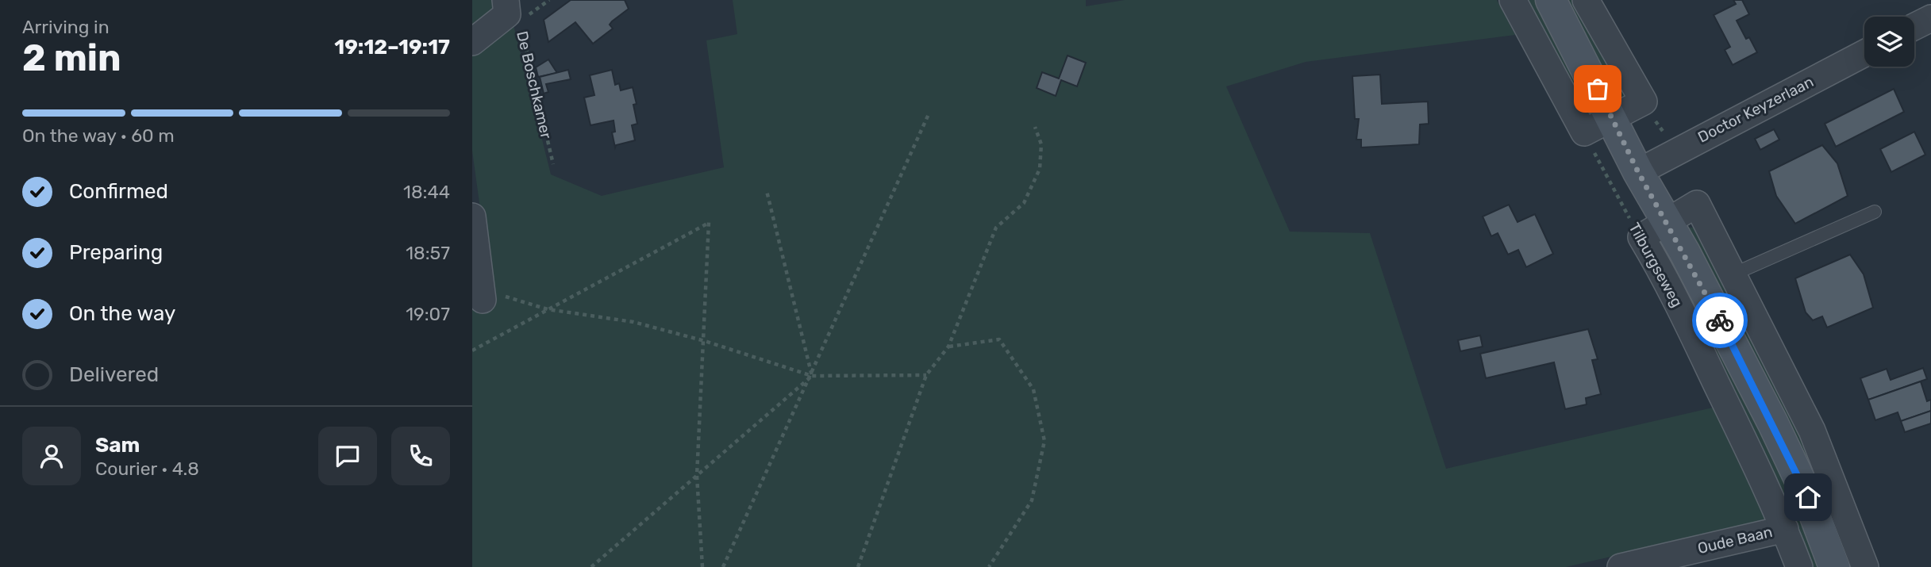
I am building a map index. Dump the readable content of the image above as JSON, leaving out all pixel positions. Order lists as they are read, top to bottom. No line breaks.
{"streets":{"street":["De Boschkamer","Doctor Keyzerlaan","Tilburgseweg","Oude Baan"]},"crossings":[["Doctor Keyzerlaan","Tilburgseweg"],["Tilburgseweg","Oude Baan"]],"page":{"heading":["2 min","Arriving in","19:12–19:17"],"panel":["Sam","Courier · 4.8"],"bar":"On the way · 60 m","list":[["Confirmed","18:44"],["Preparing","18:57"],["On the way","19:07"],"Delivered"]}}
